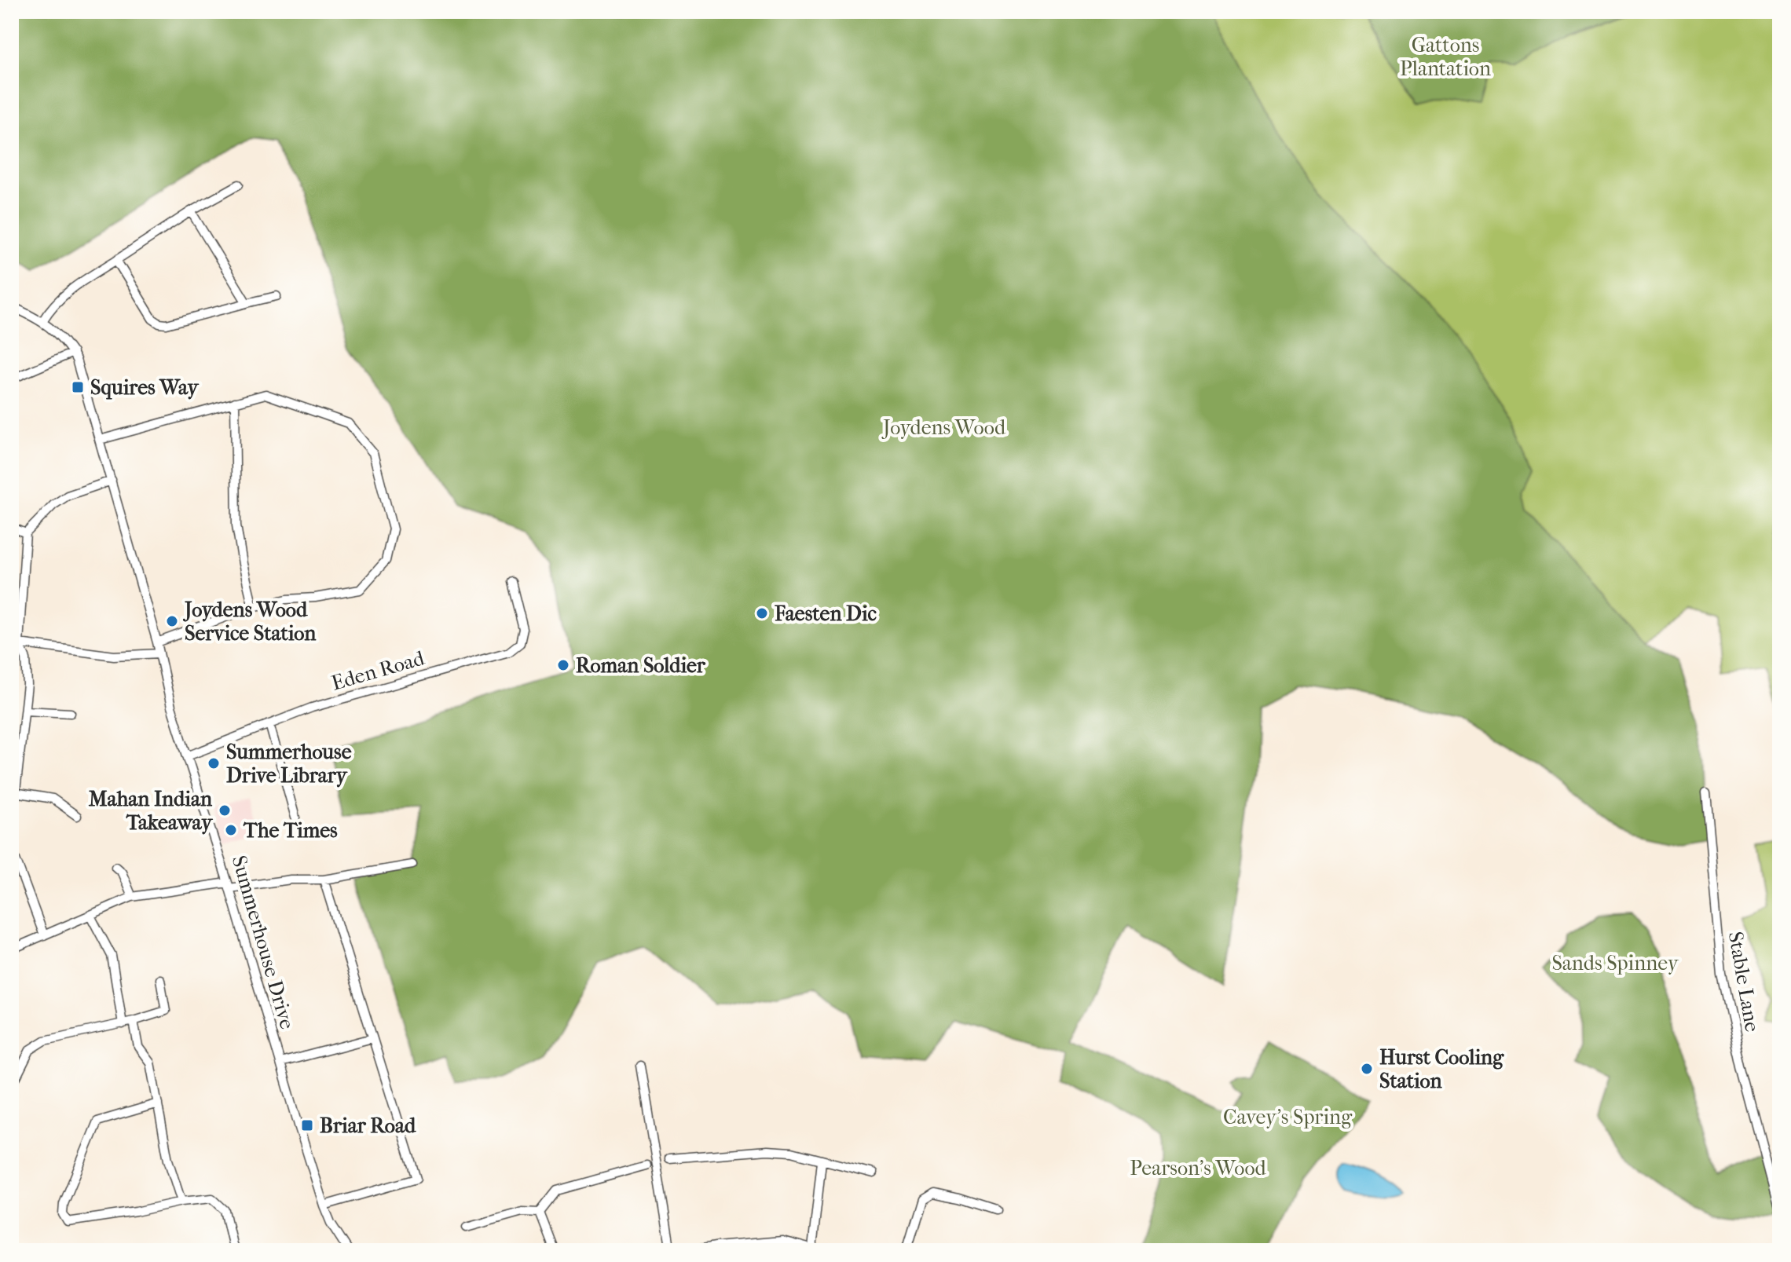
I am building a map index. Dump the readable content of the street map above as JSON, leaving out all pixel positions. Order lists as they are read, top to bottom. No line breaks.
{"streets":{"street":["Eden Road","Summerhouse Drive","Stable Lane"]},"crossings":[["Eden Road","Summerhouse Drive"]],"parks":["Gattons Plantation","Joydens Wood","Sands Spinney","Cavey's Spring","Pearson's Wood"],"places":{"transit":["Squires Way","Briar Road"],"other":["Faesten Dic","Joydens Wood Service Station","Roman Soldier","Summerhouse Drive Library","Mahan Indian Takeaway","The Times","Hurst Cooling Station"]}}
